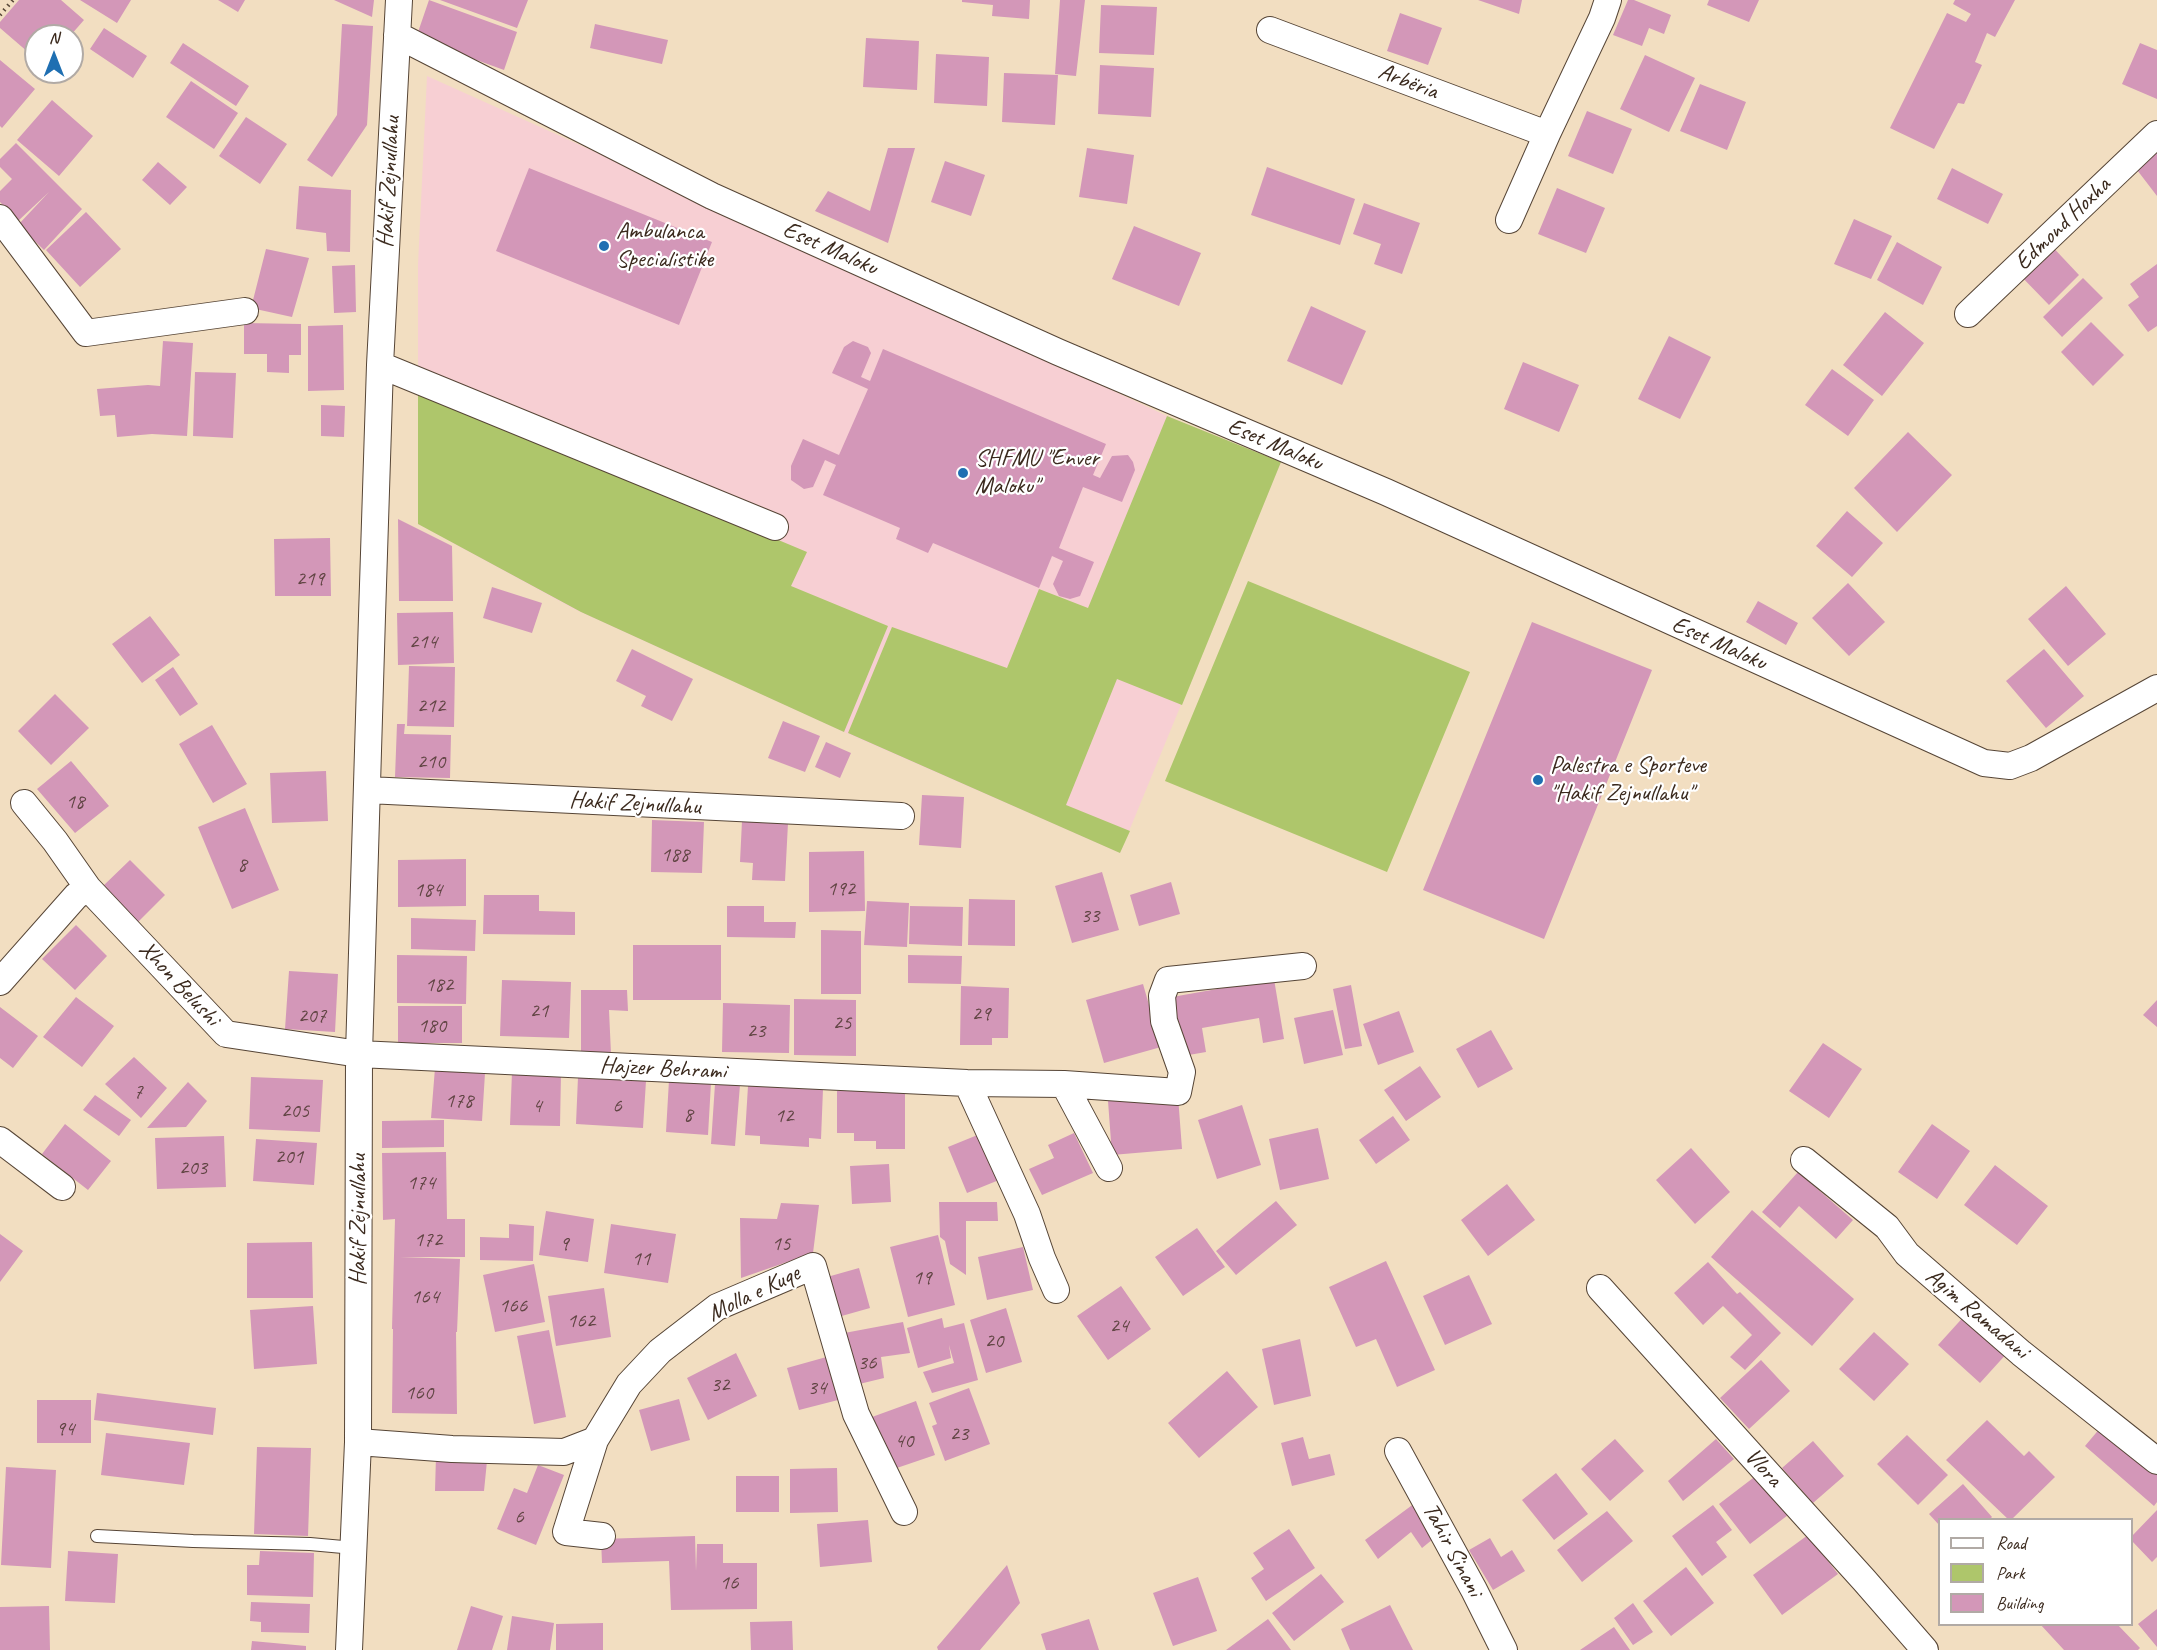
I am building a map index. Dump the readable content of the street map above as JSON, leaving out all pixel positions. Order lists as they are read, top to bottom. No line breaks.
{"streets":{"street":["Arbëria","Hakif Zejnullahu","Edmond Hoxha","Eset Maloku","Xhon Belushi","Hajzer Behrami","Molla e Kuqe","Agim Ramadani","Vlora","Tahir Sinani"]},"crossings":[["Hakif Zejnullahu","Eset Maloku"],["Hakif Zejnullahu","Xhon Belushi"],["Hakif Zejnullahu","Hajzer Behrami"],["Xhon Belushi","Hajzer Behrami"]],"places":["Ambulanca Specialistike","SHFMU \"Enver Maloku\"","Palestra e Sporteve \"Hakif Zejnullahu\""],"house_numbers":["219","214","212","210","18","188","8","192","184","33","182","21","29","207","25","180","23","7","178","4","6","205","8","12","201","203","174","172","9","15","11","19","164","166","162","24","20","36","32","34","160","94","23","40","6","16"],"legend":["Road","Park","Building"],"north":"top"}
